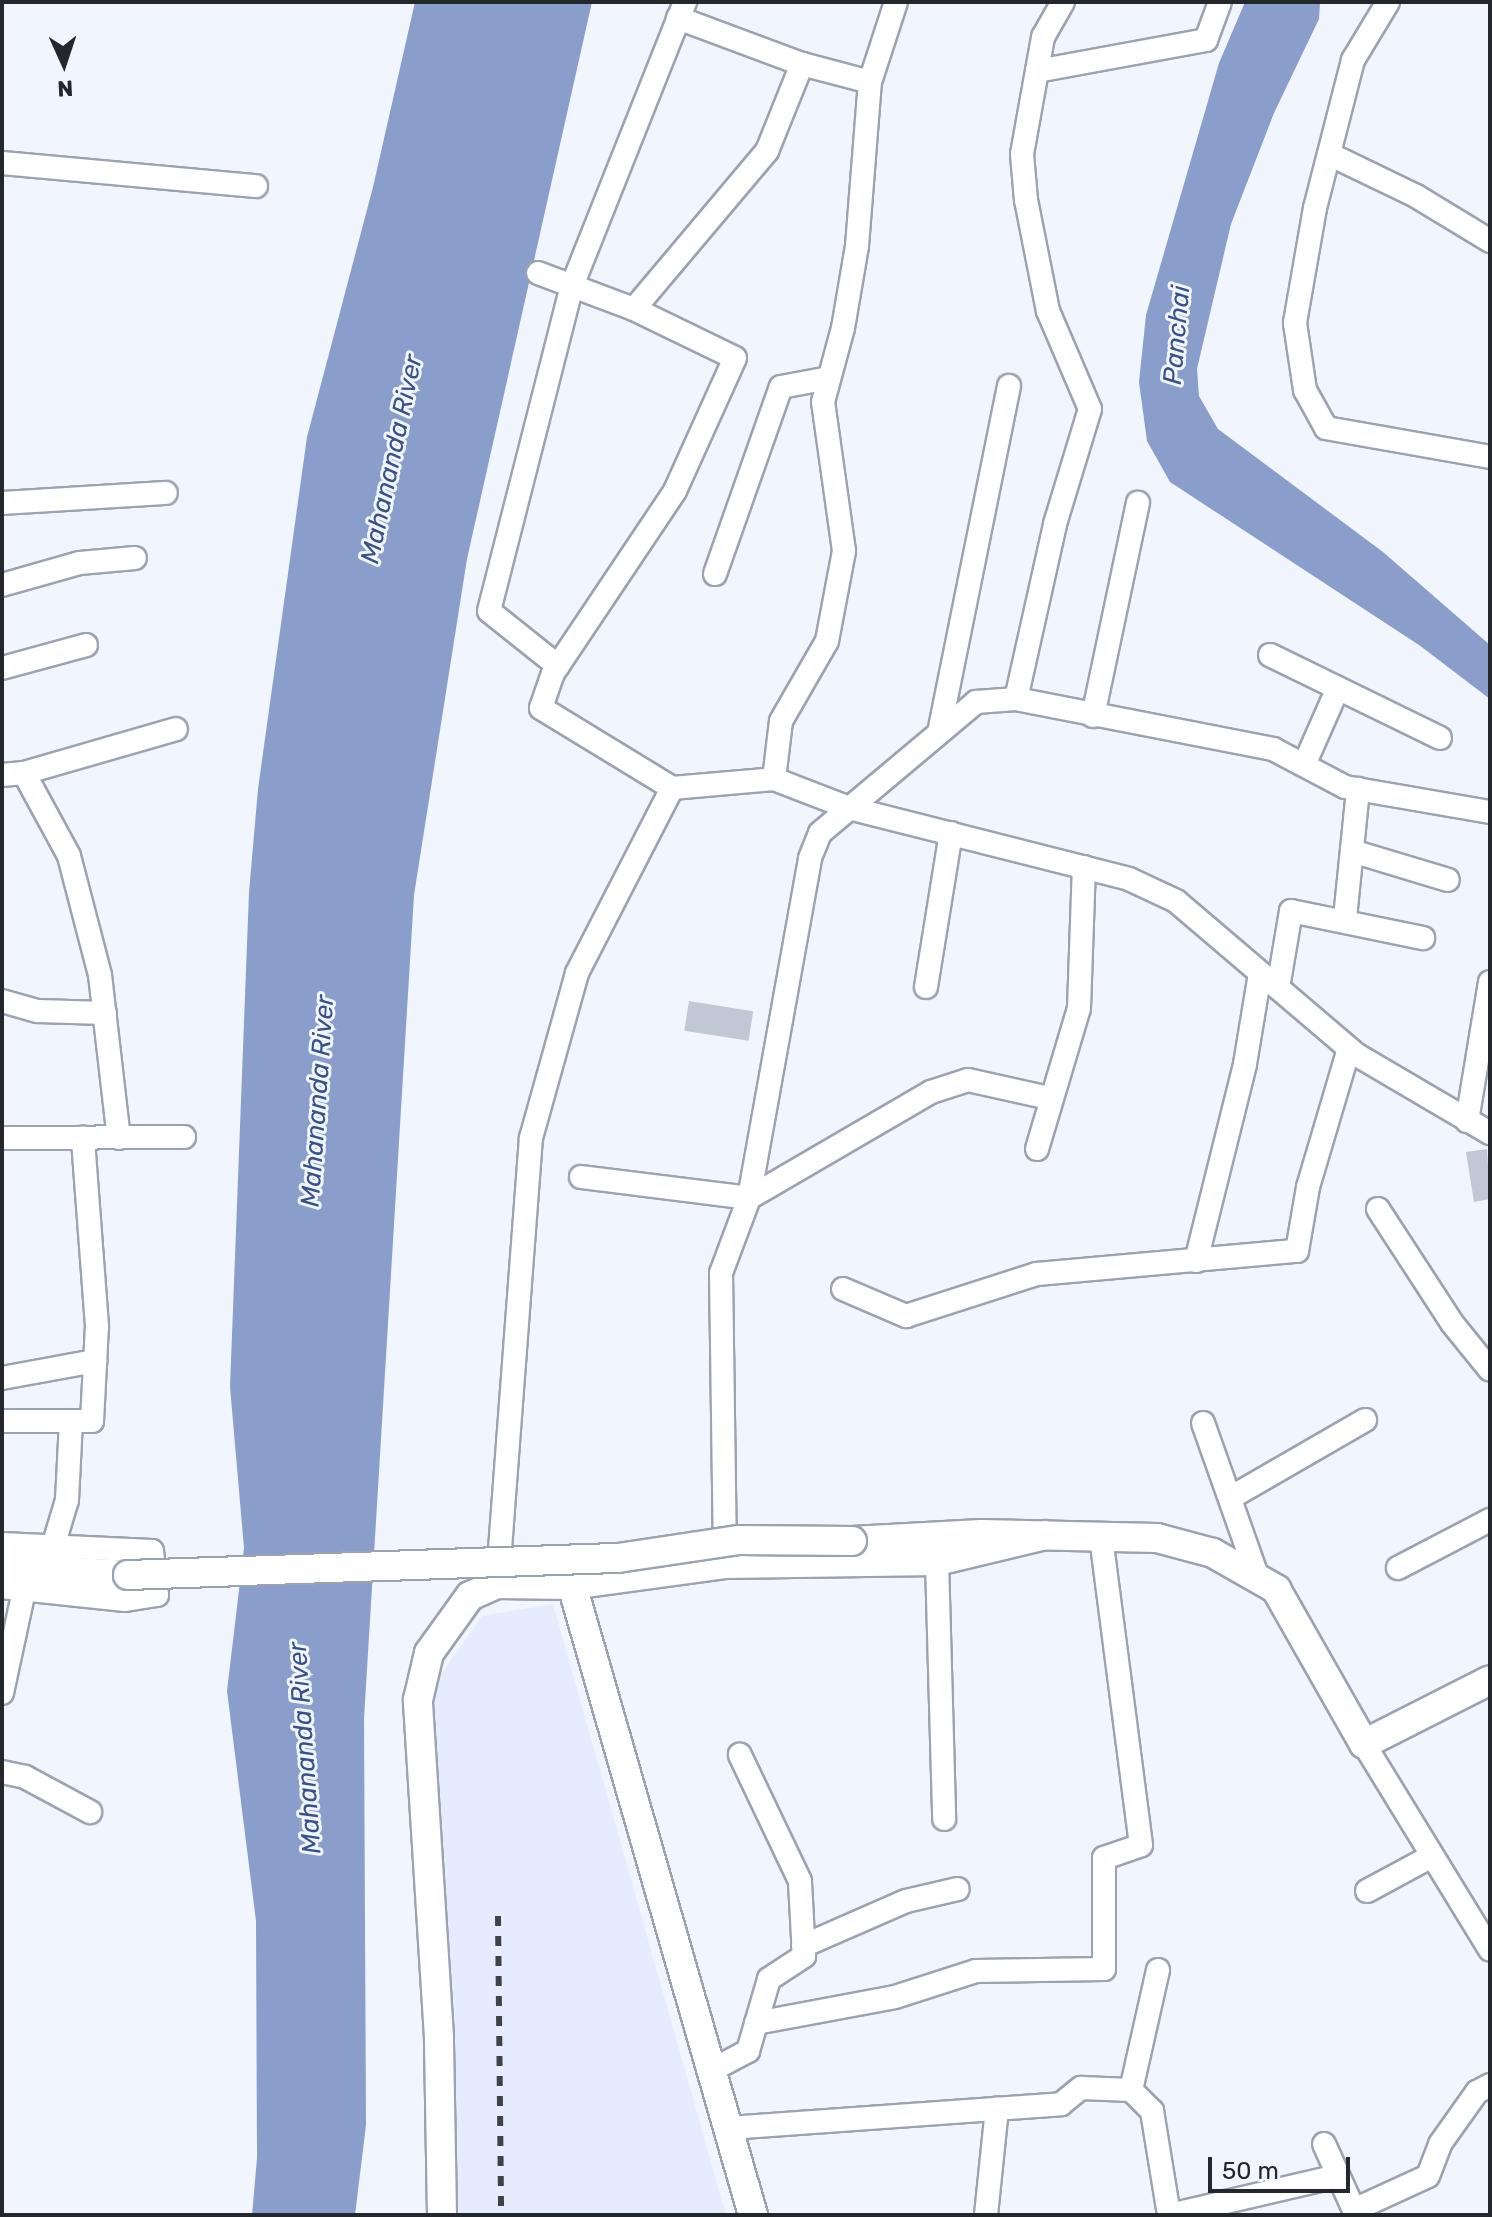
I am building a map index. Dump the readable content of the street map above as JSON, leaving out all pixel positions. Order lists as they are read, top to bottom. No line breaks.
{"water":["Panchai","Mahananda River"],"scale_bar":"50 m","north":"bottom"}
